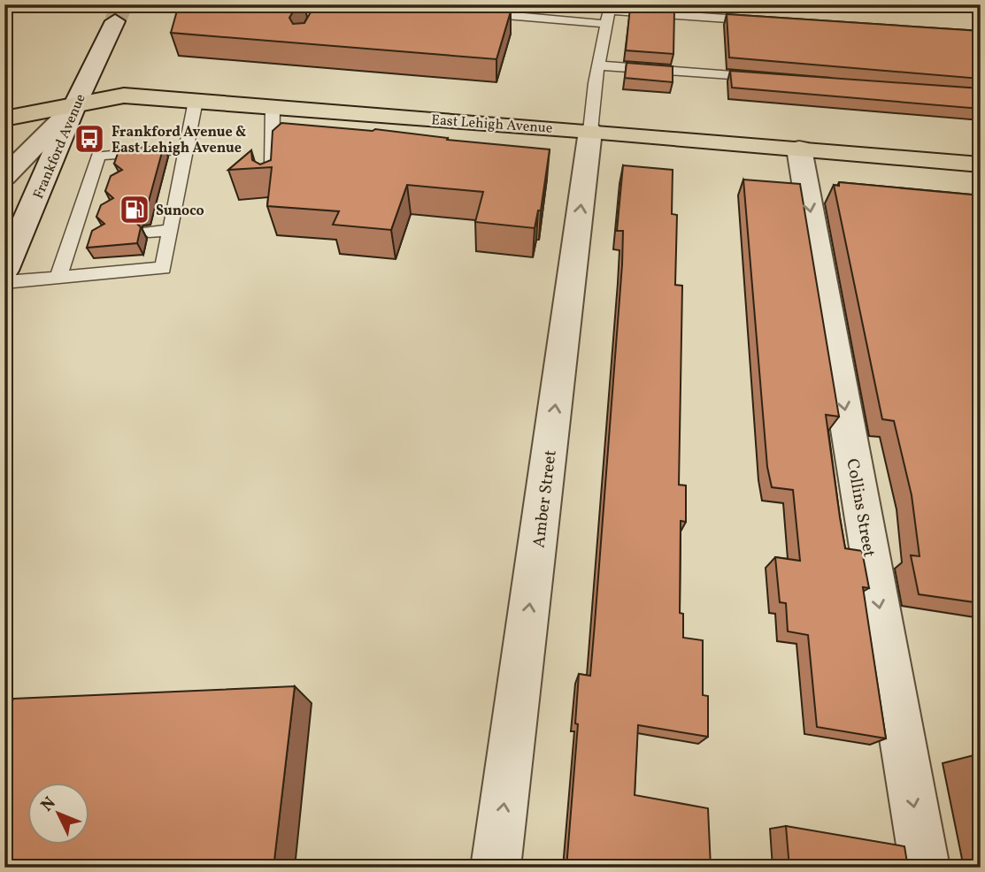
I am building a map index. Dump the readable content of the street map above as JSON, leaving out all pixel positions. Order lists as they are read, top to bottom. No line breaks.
{"streets":{"main road":["East Lehigh Avenue"],"street":["Frankford Avenue","Amber Street","Collins Street"]},"crossings":[["East Lehigh Avenue","Frankford Avenue"],["East Lehigh Avenue","Amber Street"],["East Lehigh Avenue","Collins Street"]],"one_way":["Amber Street","Collins Street"],"places":{"bus stop":["Frankford Avenue & East Lehigh Avenue"],"fuel station":["Sunoco"]},"north":"top left"}
